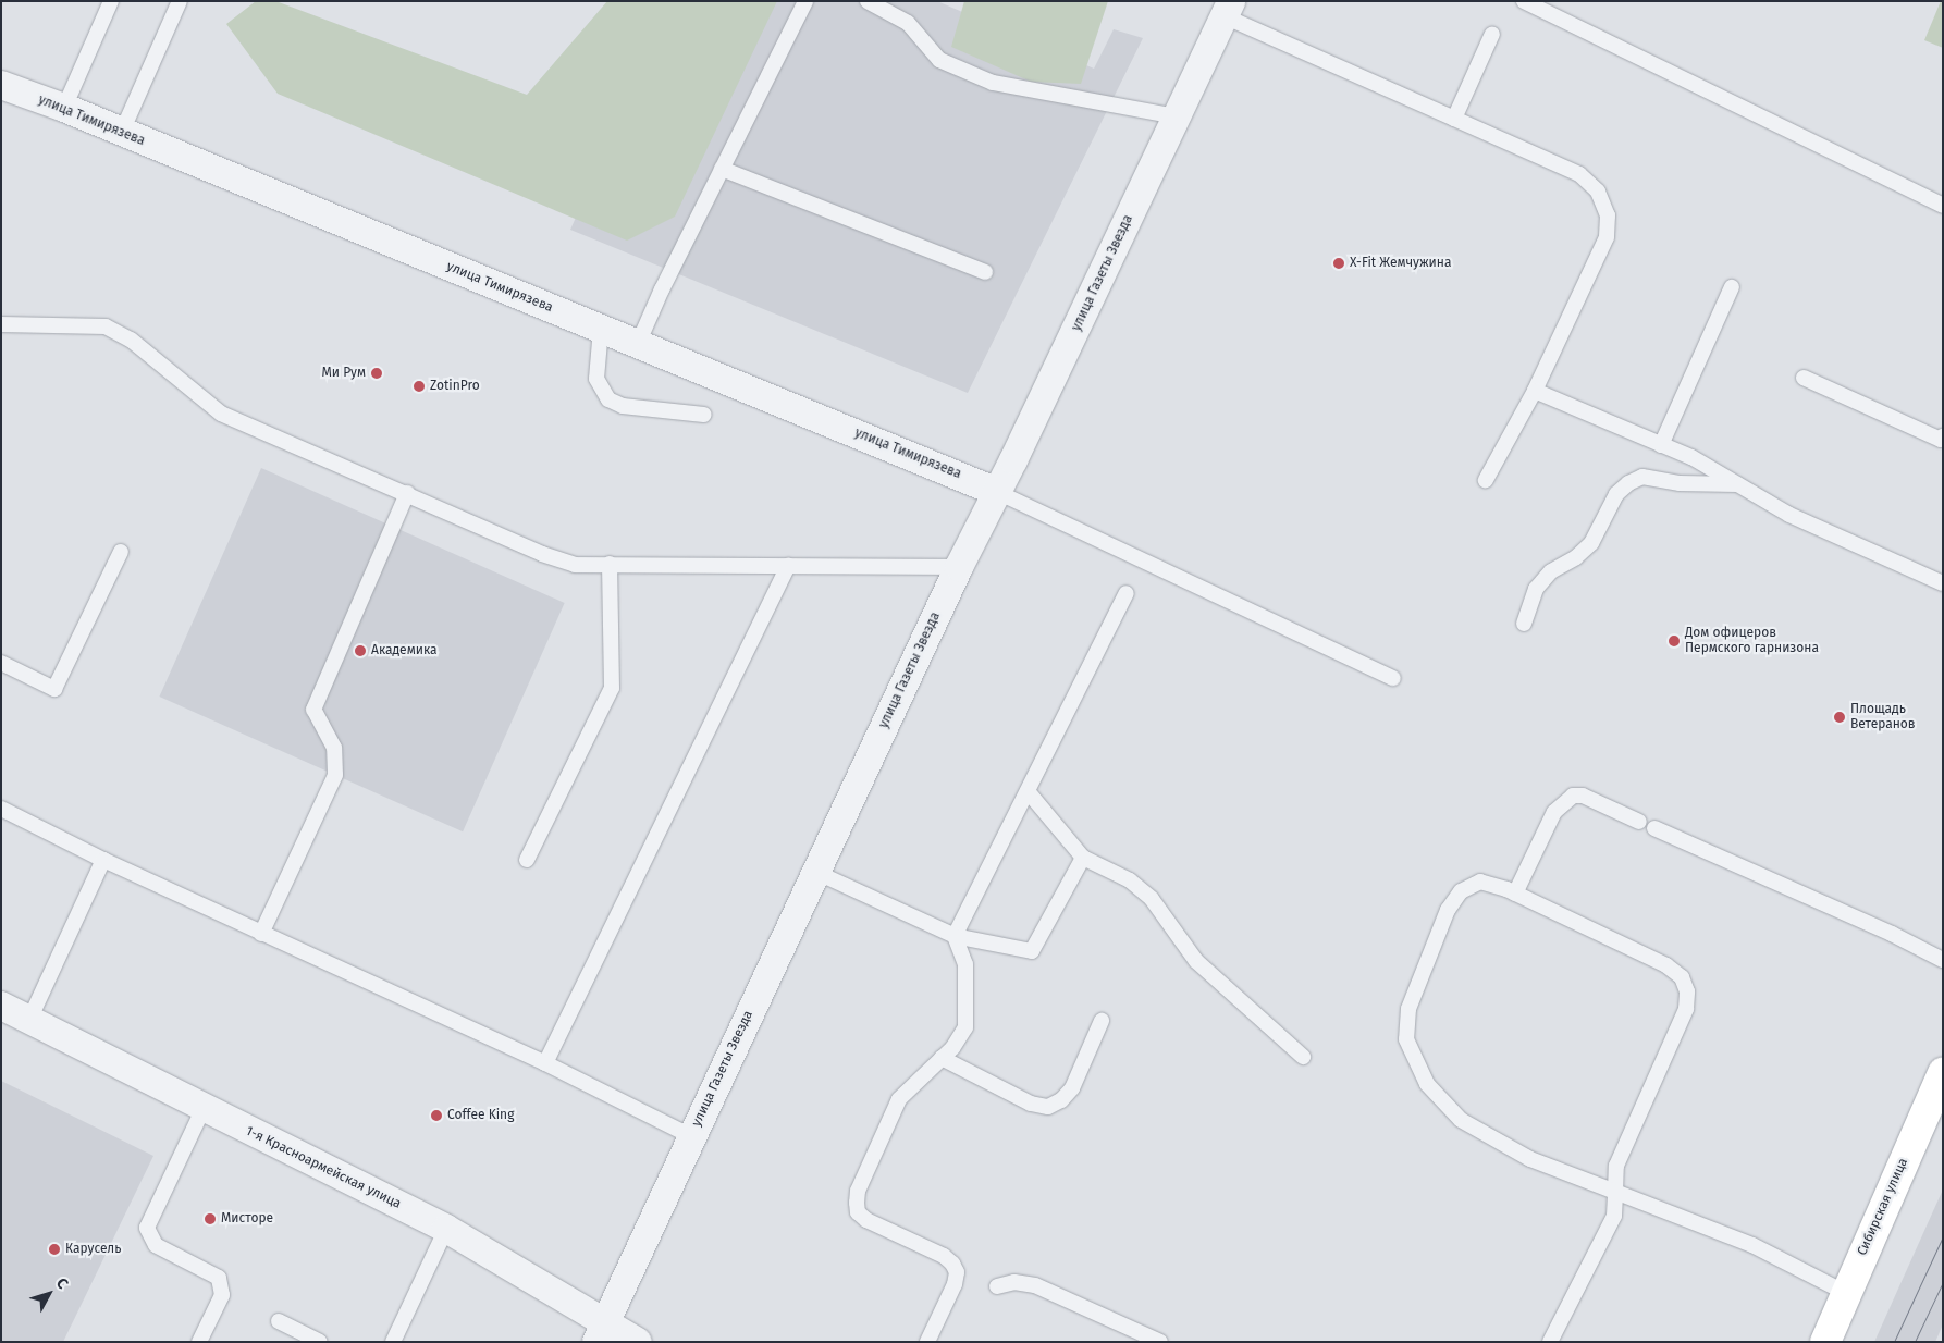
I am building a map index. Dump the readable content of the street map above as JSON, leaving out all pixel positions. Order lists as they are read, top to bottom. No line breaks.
{"streets":{"main road":["Сибирская улица"],"street":["улица Тимирязева","улица Газеты Звезда","1-я Красноармейская улица"]},"crossings":[["улица Тимирязева","улица Газеты Звезда"],["улица Газеты Звезда","1-я Красноармейская улица"]],"places":["X-Fit Жемчужина","Ми Рум","ZotinPro","Дом офицеров Пермского гарнизона","Академика","Площадь Ветеранов","Coffee King","Мисторе","Карусель"],"north":"top right"}
